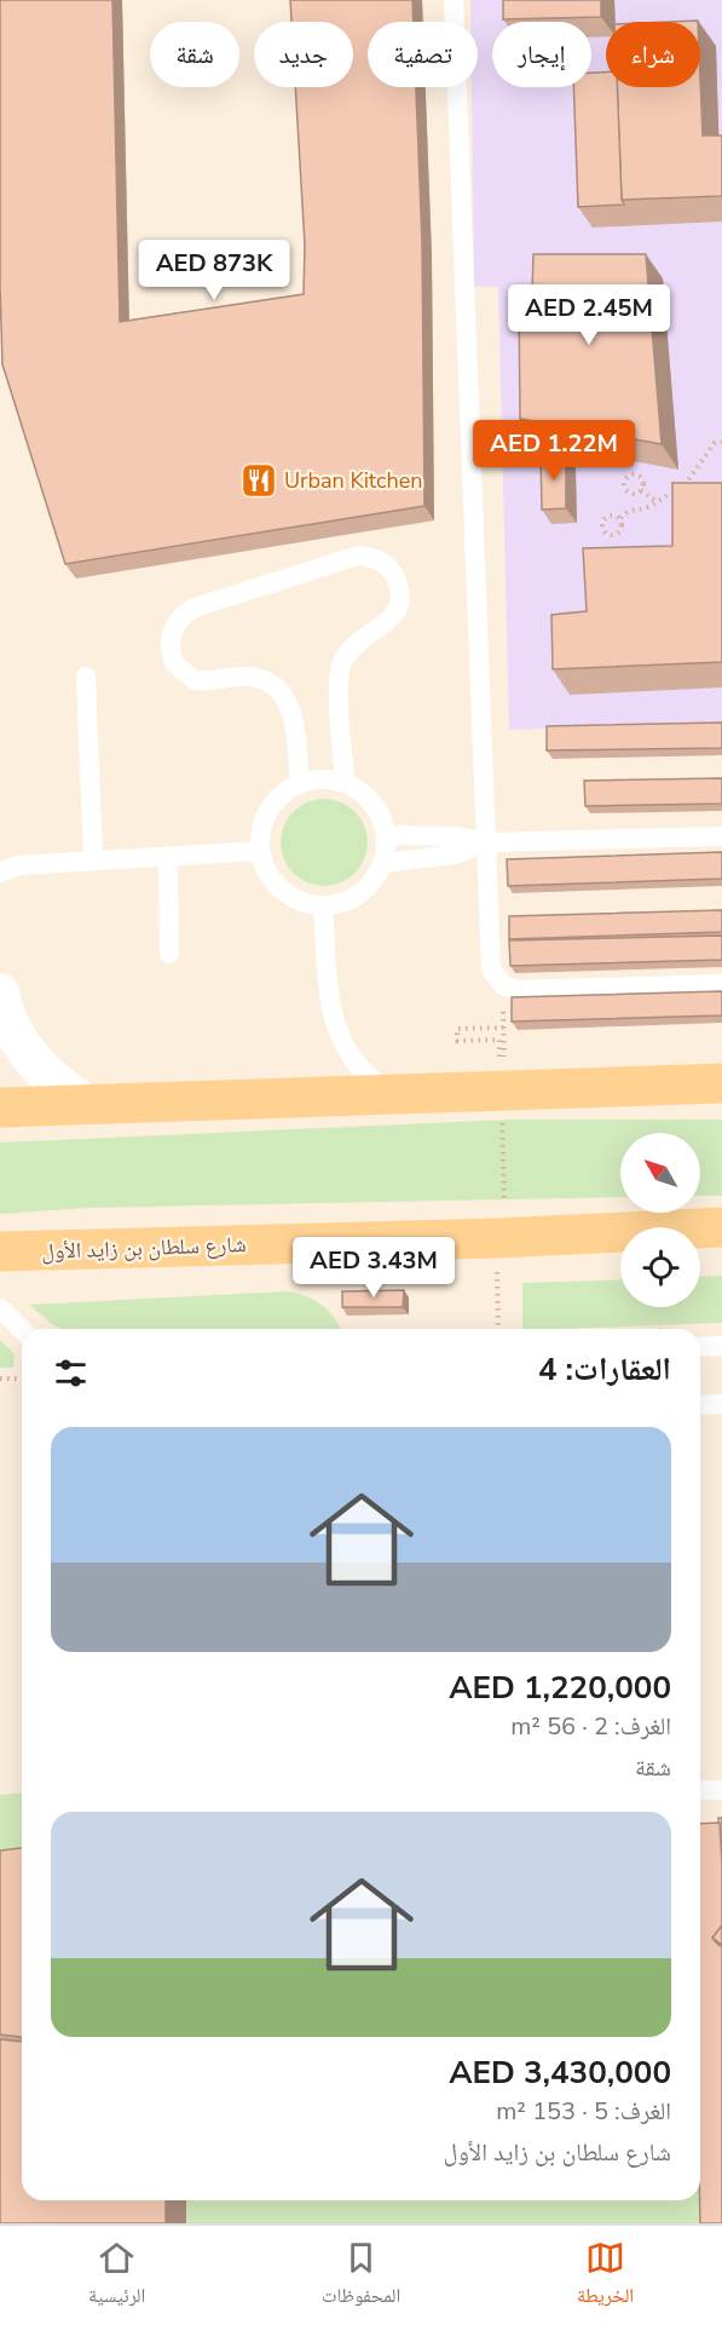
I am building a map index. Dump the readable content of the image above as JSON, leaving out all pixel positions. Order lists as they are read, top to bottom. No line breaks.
{"streets":{"main road":["شارع سلطان بن زايد الأول"]},"places":{"restaurant":["Urban Kitchen"]},"north":"top left","page":{"chip":["شراء","إيجار","تصفية","جديد","شقة"],"price":["AED 873K","AED 2.45M","AED 1.22M","AED 3.43M"],"heading":"العقارات: 4","list":[{"name":"AED 1,220,000","note":"الغرف: 2 · 56 m² · شقة"},{"name":"AED 3,430,000","note":"الغرف: 5 · 153 m² · شارع سلطان بن زايد الأول"}],"tabs":["الخريطة","المحفوظات","الرئيسية"]}}
